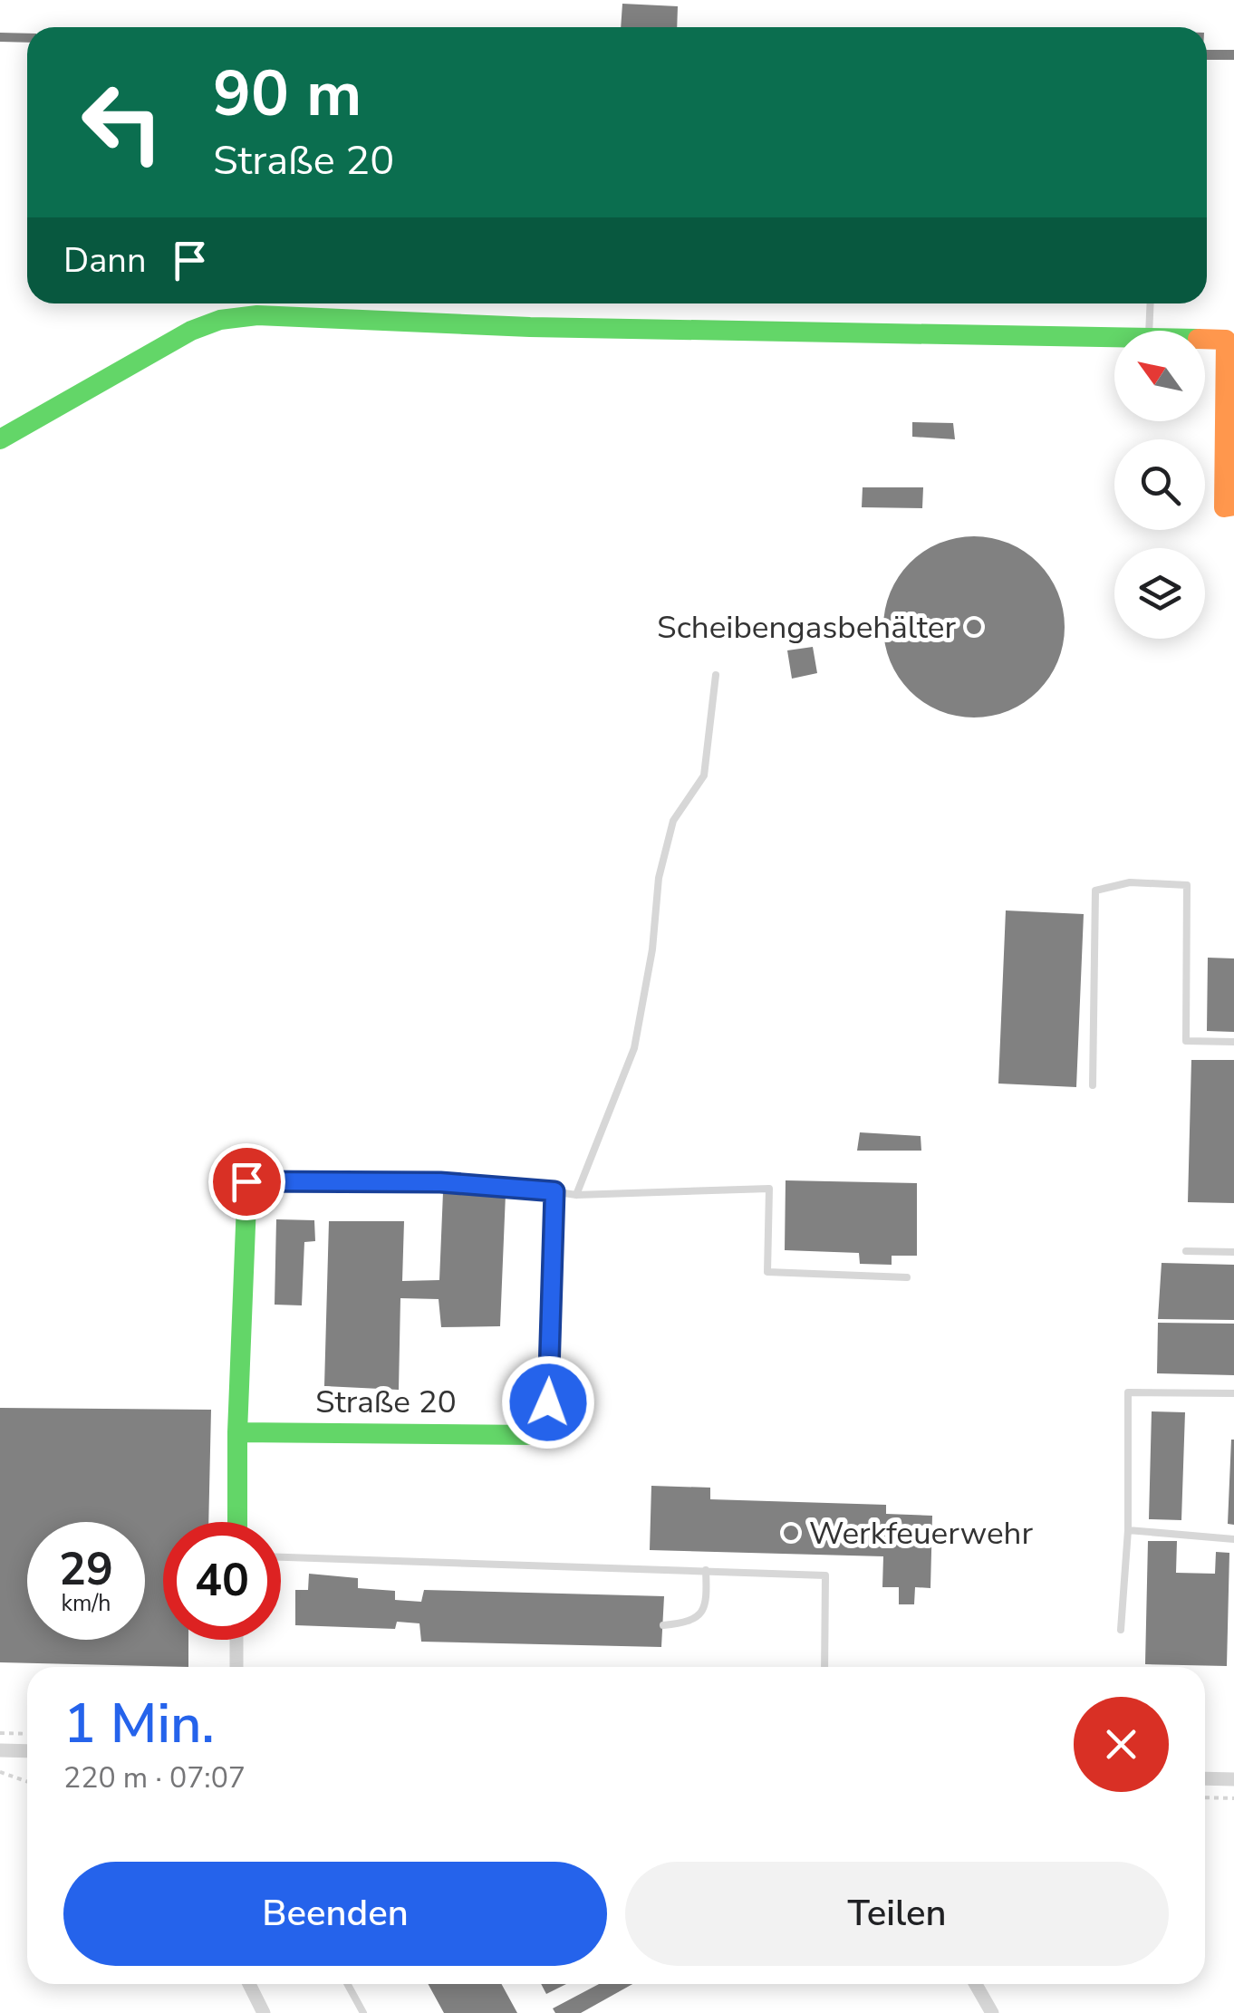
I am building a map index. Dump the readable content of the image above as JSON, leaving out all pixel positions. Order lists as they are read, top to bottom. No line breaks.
{"streets":{"street":["Straße 20"]},"places":["Scheibengasbehälter","Werkfeuerwehr"],"north":"top left","page":{"turn":["90 m","Straße 20"],"then":"Dann","speed":"29 km/h","limit":"40","heading":["1 Min.","220 m · 07:07"],"buttons":["Beenden","Teilen"]}}
